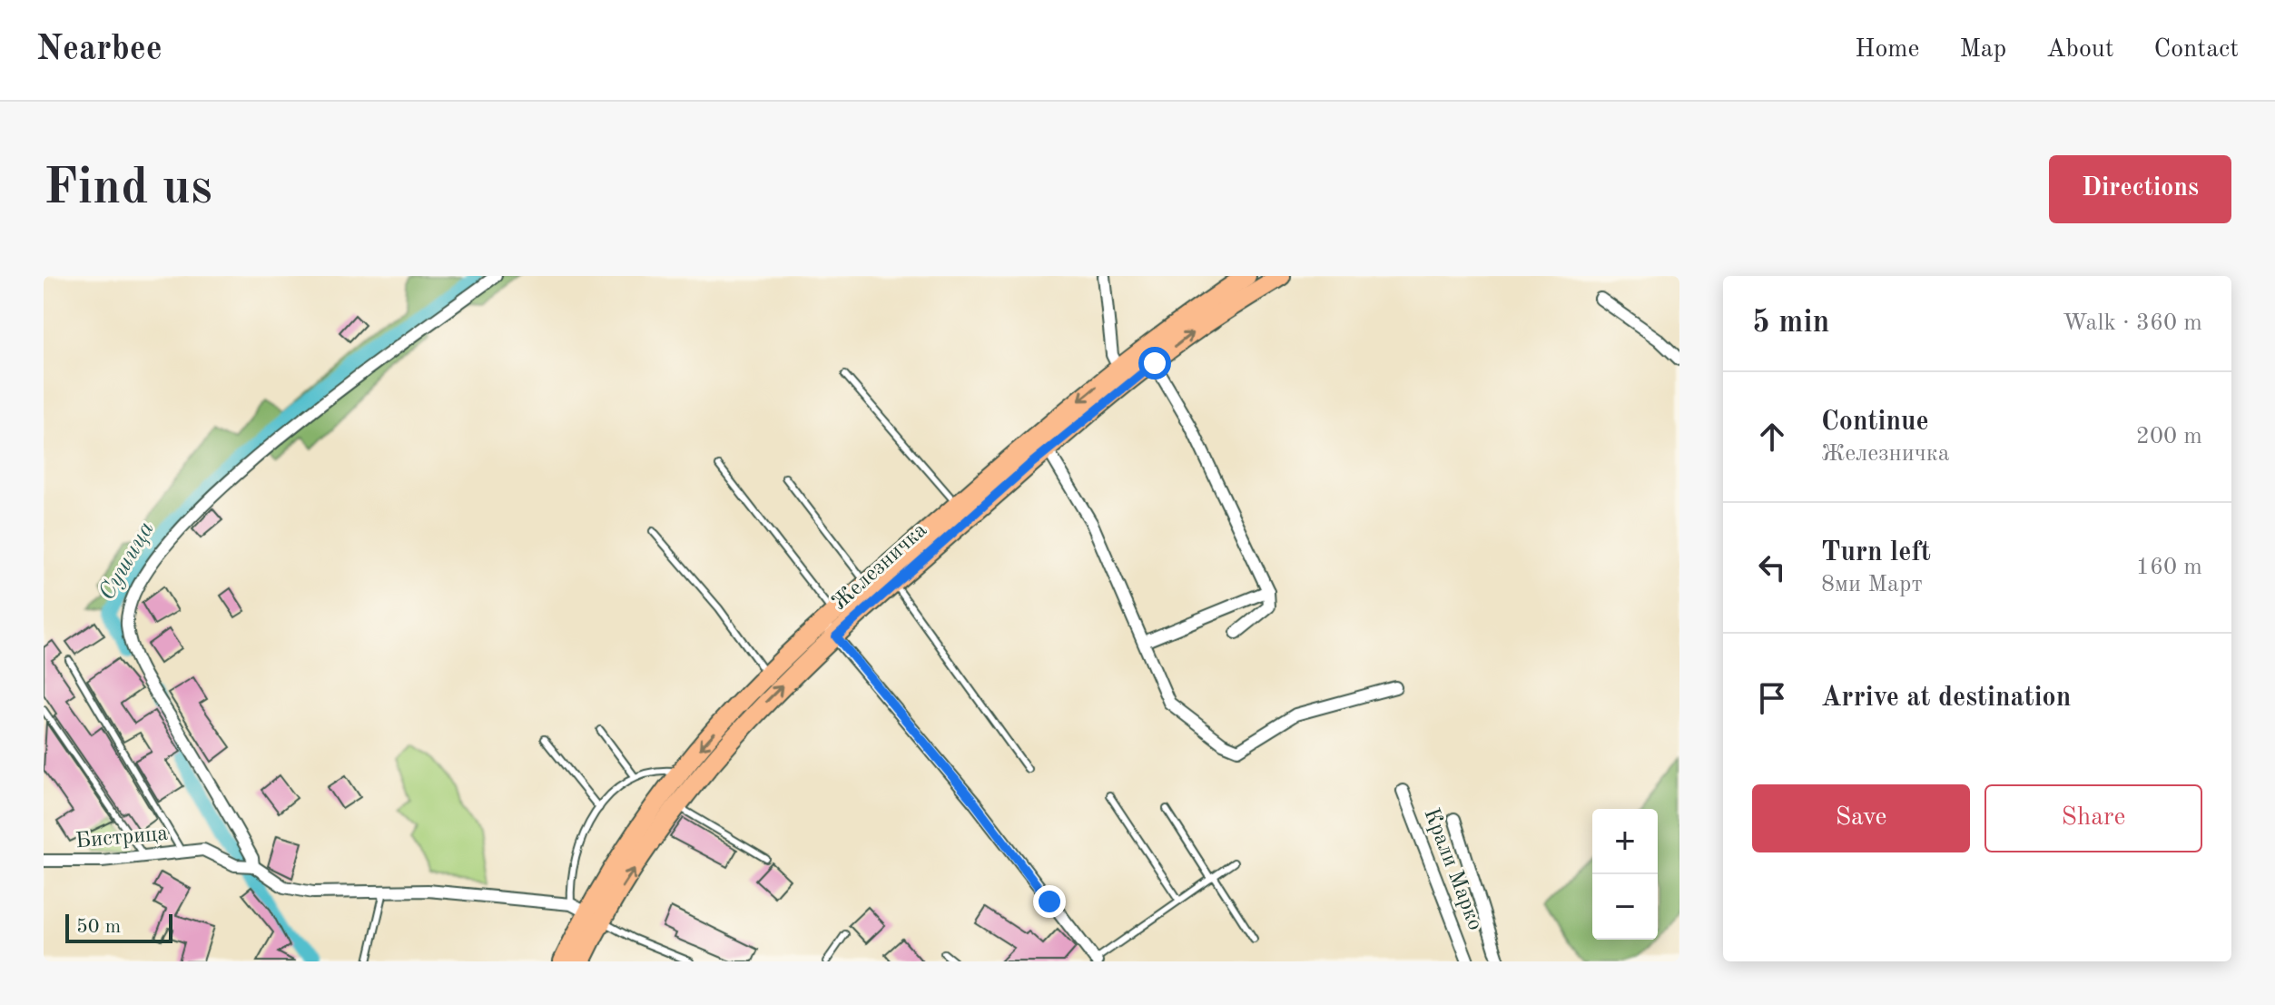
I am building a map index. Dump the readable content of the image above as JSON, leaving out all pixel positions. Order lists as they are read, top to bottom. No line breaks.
{"streets":{"main road":["Железничка"],"street":["Бистрица","Крали Марко"]},"water":["Сушица"],"scale_bar":"50 m","page":{"header":"Nearbee","nav":["Home","Map","About","Contact"],"buttons":["Directions",["Save","Share"]],"title":"Find us","heading":["5 min","Walk · 360 m"],"list":[["Continue","Железничка","200 m"],["Turn left","8ми Март","160 m"],"Arrive at destination"],"map_buttons":["+","−"],"scale":"50 m"}}
